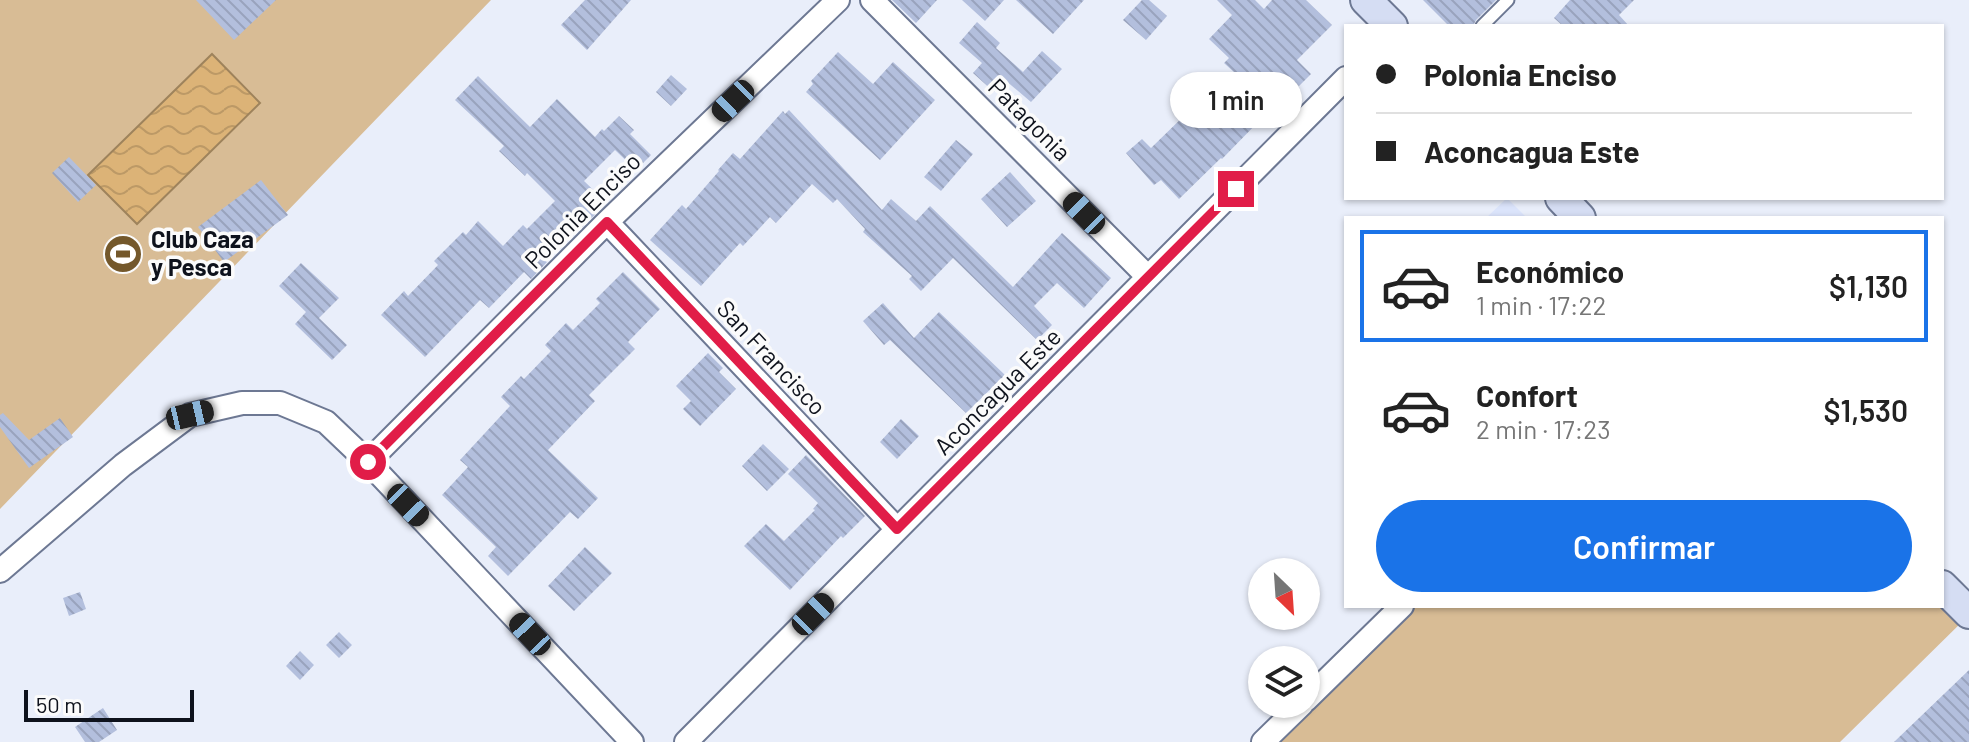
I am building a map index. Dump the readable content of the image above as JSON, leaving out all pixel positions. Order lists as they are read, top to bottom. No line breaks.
{"streets":{"street":["Patagonia","Polonia Enciso","San Francisco","Aconcagua Este"]},"crossings":[["Patagonia","Aconcagua Este"],["Polonia Enciso","San Francisco"],["San Francisco","Aconcagua Este"]],"places":{"sports":["Club Caza y Pesca"]},"scale_bar":"50 m","north":"bottom right","page":{"banner":["Polonia Enciso","Aconcagua Este"],"bubble":"1 min","list":[{"name":"Económico","note":"1 min · 17:22","value":"$1,130"},{"name":"Confort","note":"2 min · 17:23","value":"$1,530"}],"buttons":"Confirmar","scale":"50 m"}}
